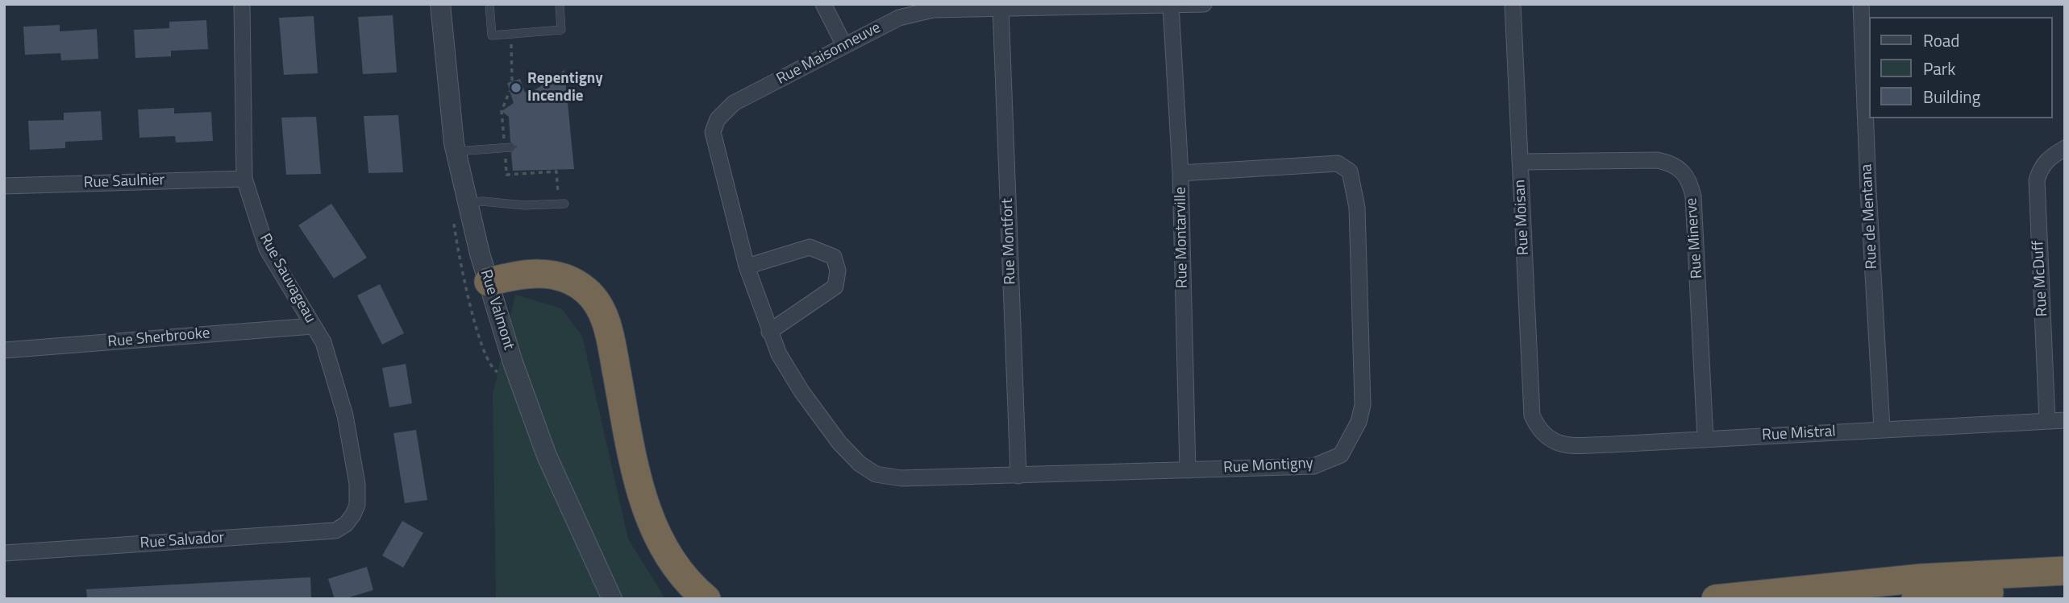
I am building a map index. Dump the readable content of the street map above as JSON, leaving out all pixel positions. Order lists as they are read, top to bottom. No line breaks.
{"streets":{"street":["Rue Maisonneuve","Rue Saulnier","Rue de Mentana","Rue Moisan","Rue Montarville","Rue Minerve","Rue Montfort","Rue Sauvageau","Rue McDuff","Rue Valmont","Rue Sherbrooke","Rue Mistral","Rue Montigny","Rue Salvador"]},"crossings":[["Rue Maisonneuve","Rue Montarville"],["Rue Maisonneuve","Rue Montfort"],["Rue Maisonneuve","Rue Montigny"],["Rue Saulnier","Rue Sauvageau"],["Rue de Mentana","Rue Mistral"],["Rue Moisan","Rue Minerve"],["Rue Moisan","Rue Mistral"],["Rue Montarville","Rue Montigny"],["Rue Minerve","Rue Mistral"],["Rue Montfort","Rue Montigny"],["Rue Sauvageau","Rue Sherbrooke"],["Rue Sauvageau","Rue Salvador"],["Rue McDuff","Rue Mistral"]],"places":["Repentigny Incendie"],"legend":["Road","Park","Building"]}
